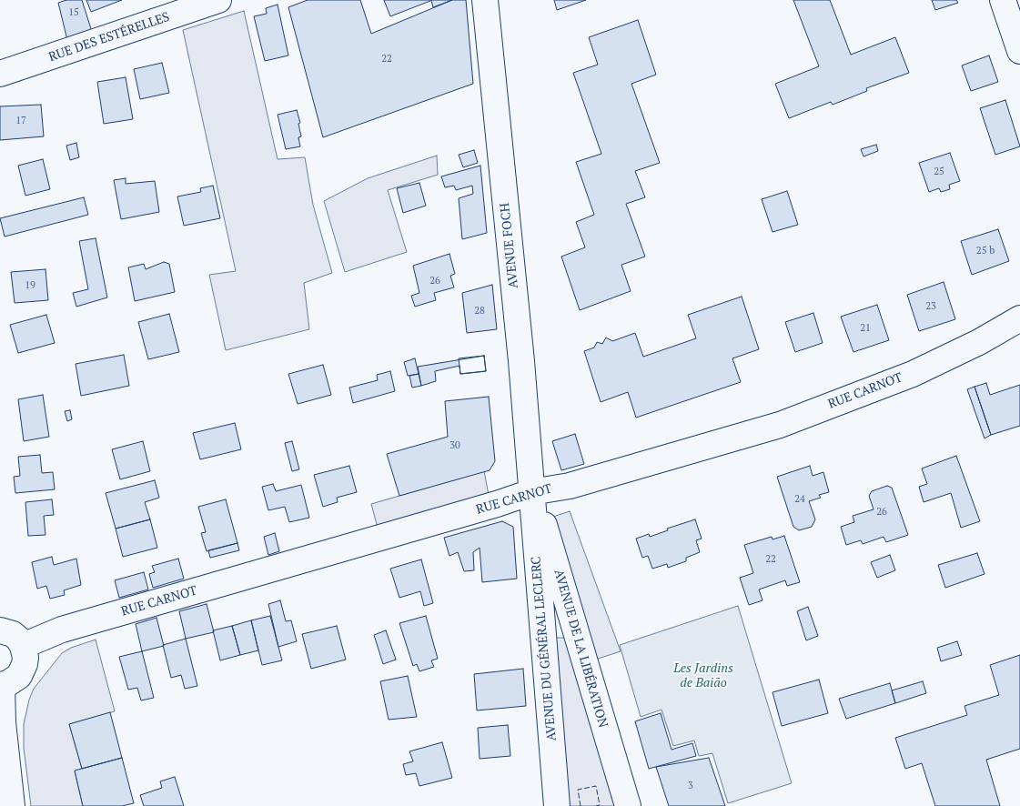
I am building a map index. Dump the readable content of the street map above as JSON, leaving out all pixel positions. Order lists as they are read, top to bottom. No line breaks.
{"streets":{"street":["RUE DES ESTÉRELLES","AVENUE FOCH","RUE CARNOT","AVENUE DU GÉNÉRAL LECLERC","AVENUE DE LA LIBÉRATION"]},"crossings":[["AVENUE FOCH","RUE CARNOT"],["AVENUE FOCH","AVENUE DU GÉNÉRAL LECLERC"],["AVENUE FOCH","AVENUE DE LA LIBÉRATION"],["RUE CARNOT","AVENUE DU GÉNÉRAL LECLERC"],["RUE CARNOT","AVENUE DE LA LIBÉRATION"],["AVENUE DU GÉNÉRAL LECLERC","AVENUE DE LA LIBÉRATION"]],"parks":["Les Jardins de Baião"],"house_numbers":["15","22","17","25","25 b","26","19","23","28","21","30","24","26","22","3"]}
